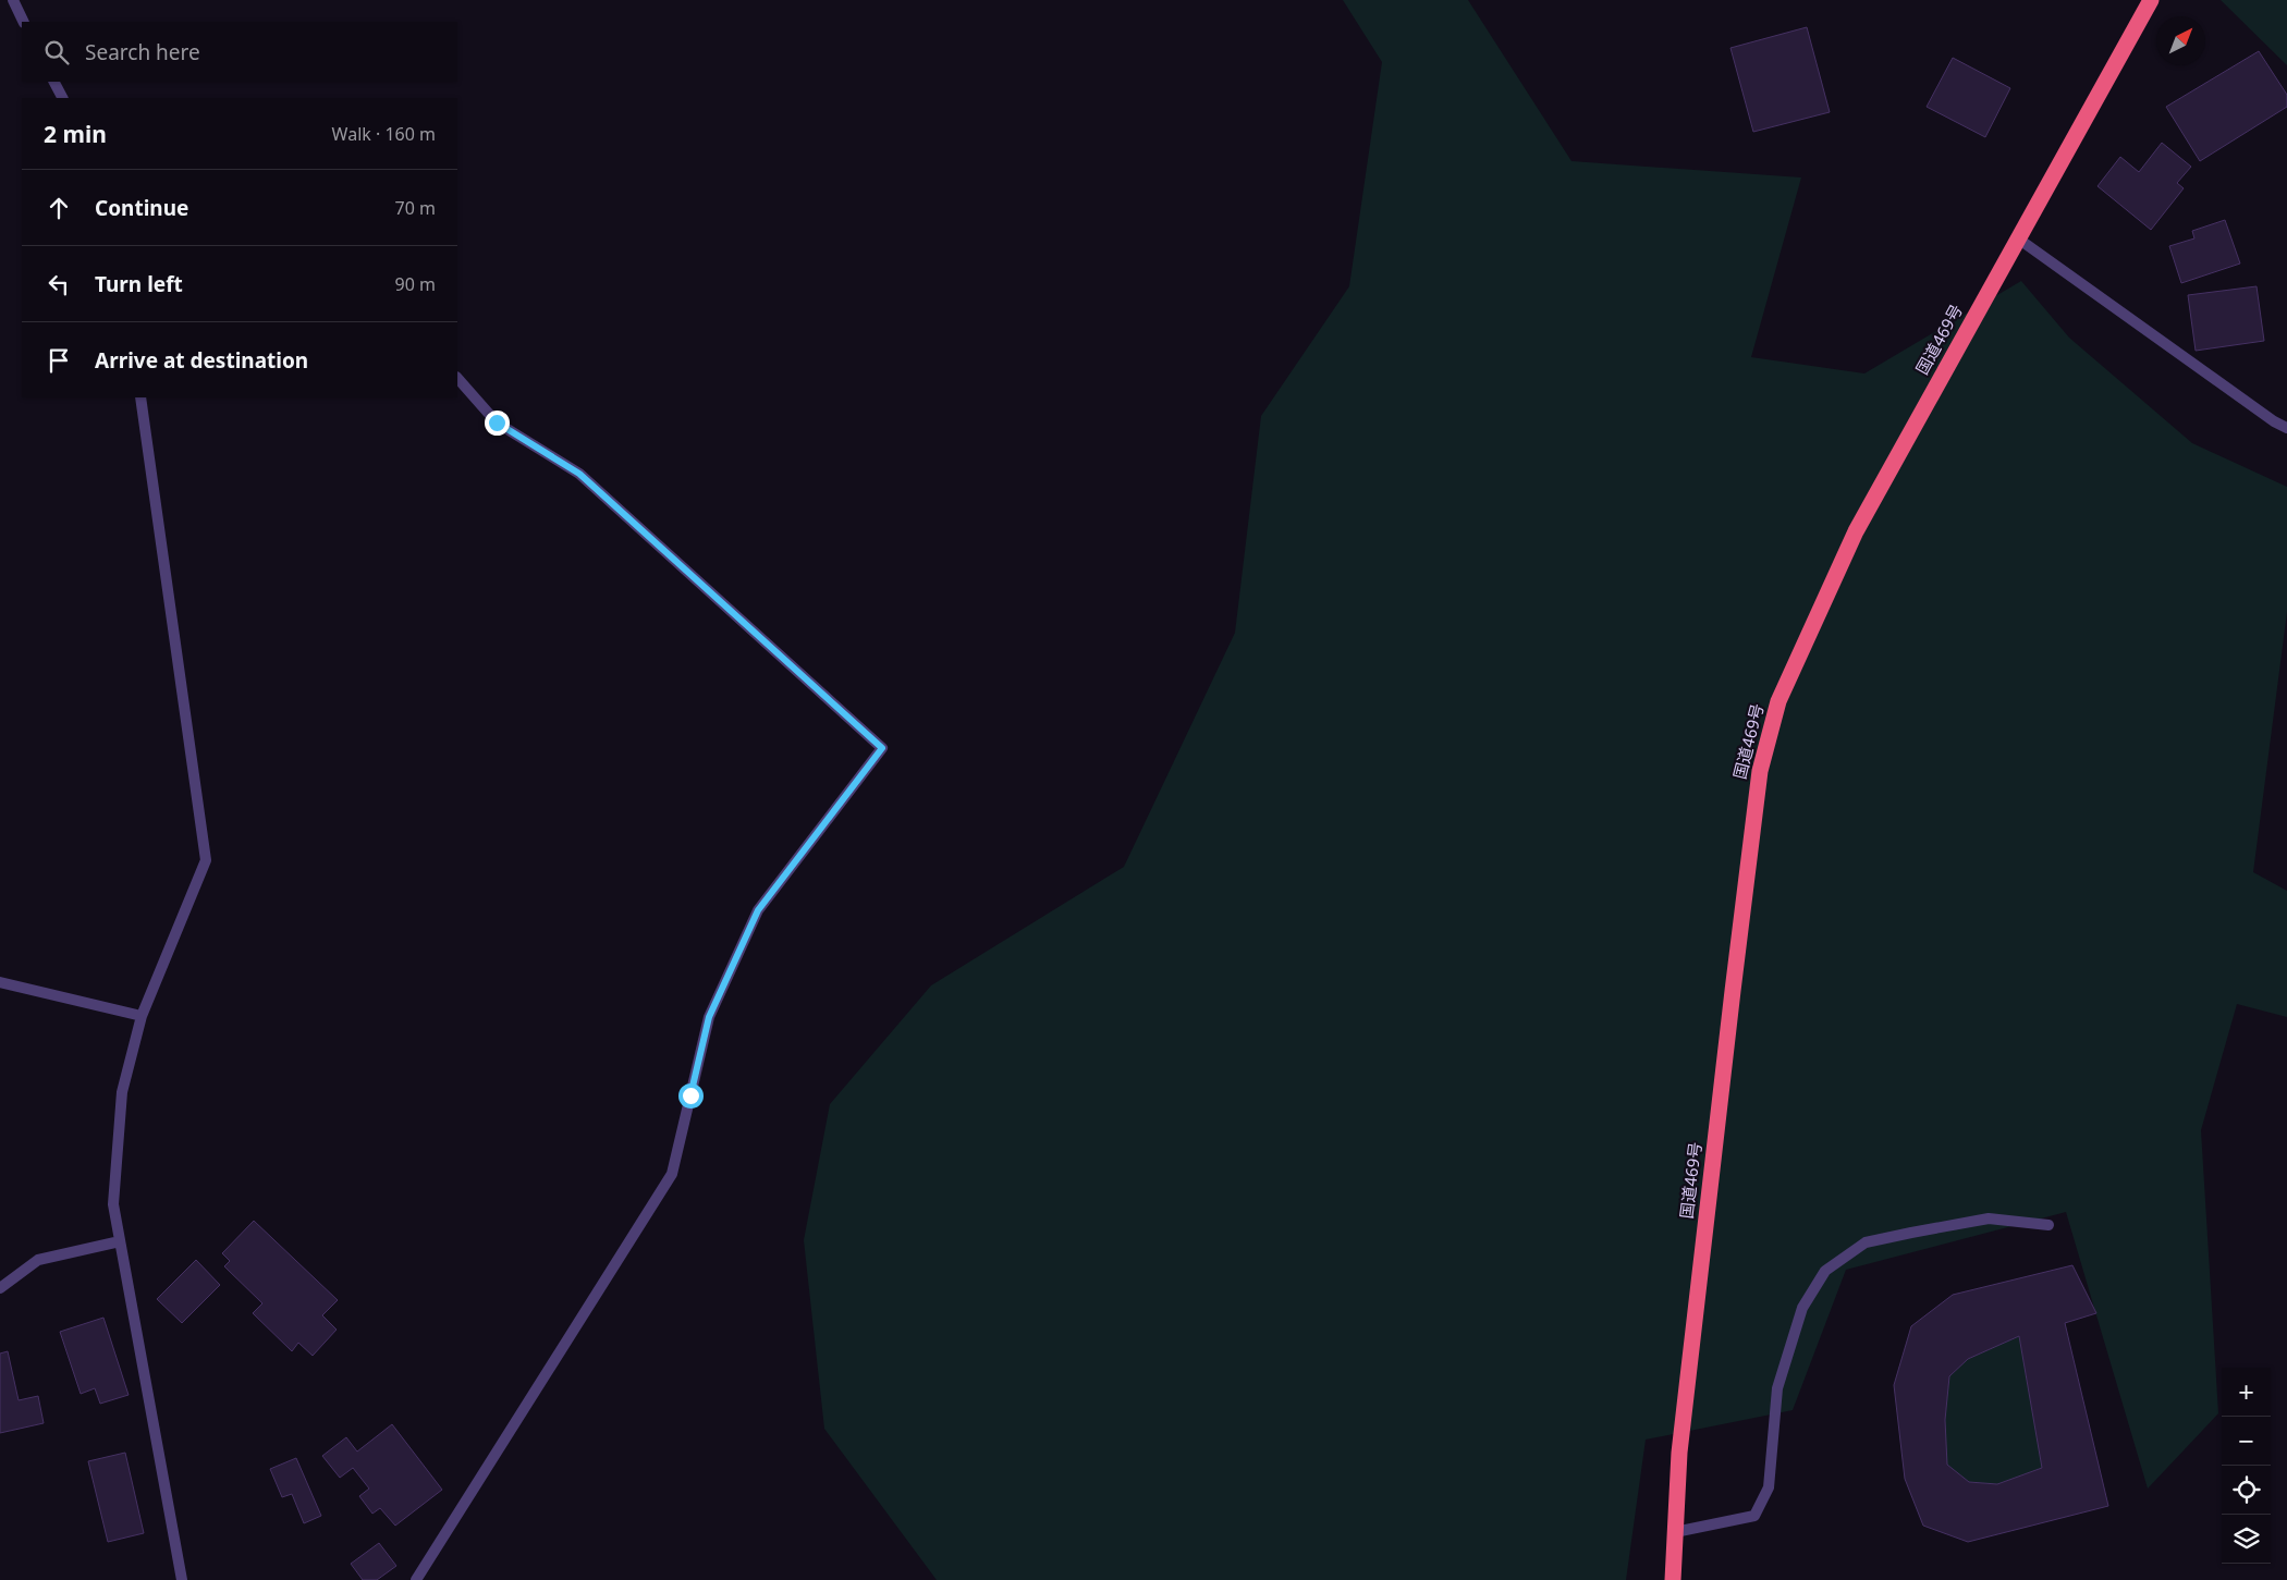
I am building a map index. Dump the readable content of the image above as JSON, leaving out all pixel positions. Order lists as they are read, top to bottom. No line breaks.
{"streets":{"highway":["国道469号"]},"north":"top right","page":{"search":"Search here","heading":["2 min","Walk · 160 m"],"list":[["Continue","70 m"],["Turn left","90 m"],"Arrive at destination"],"map_buttons":["+","−"]}}
